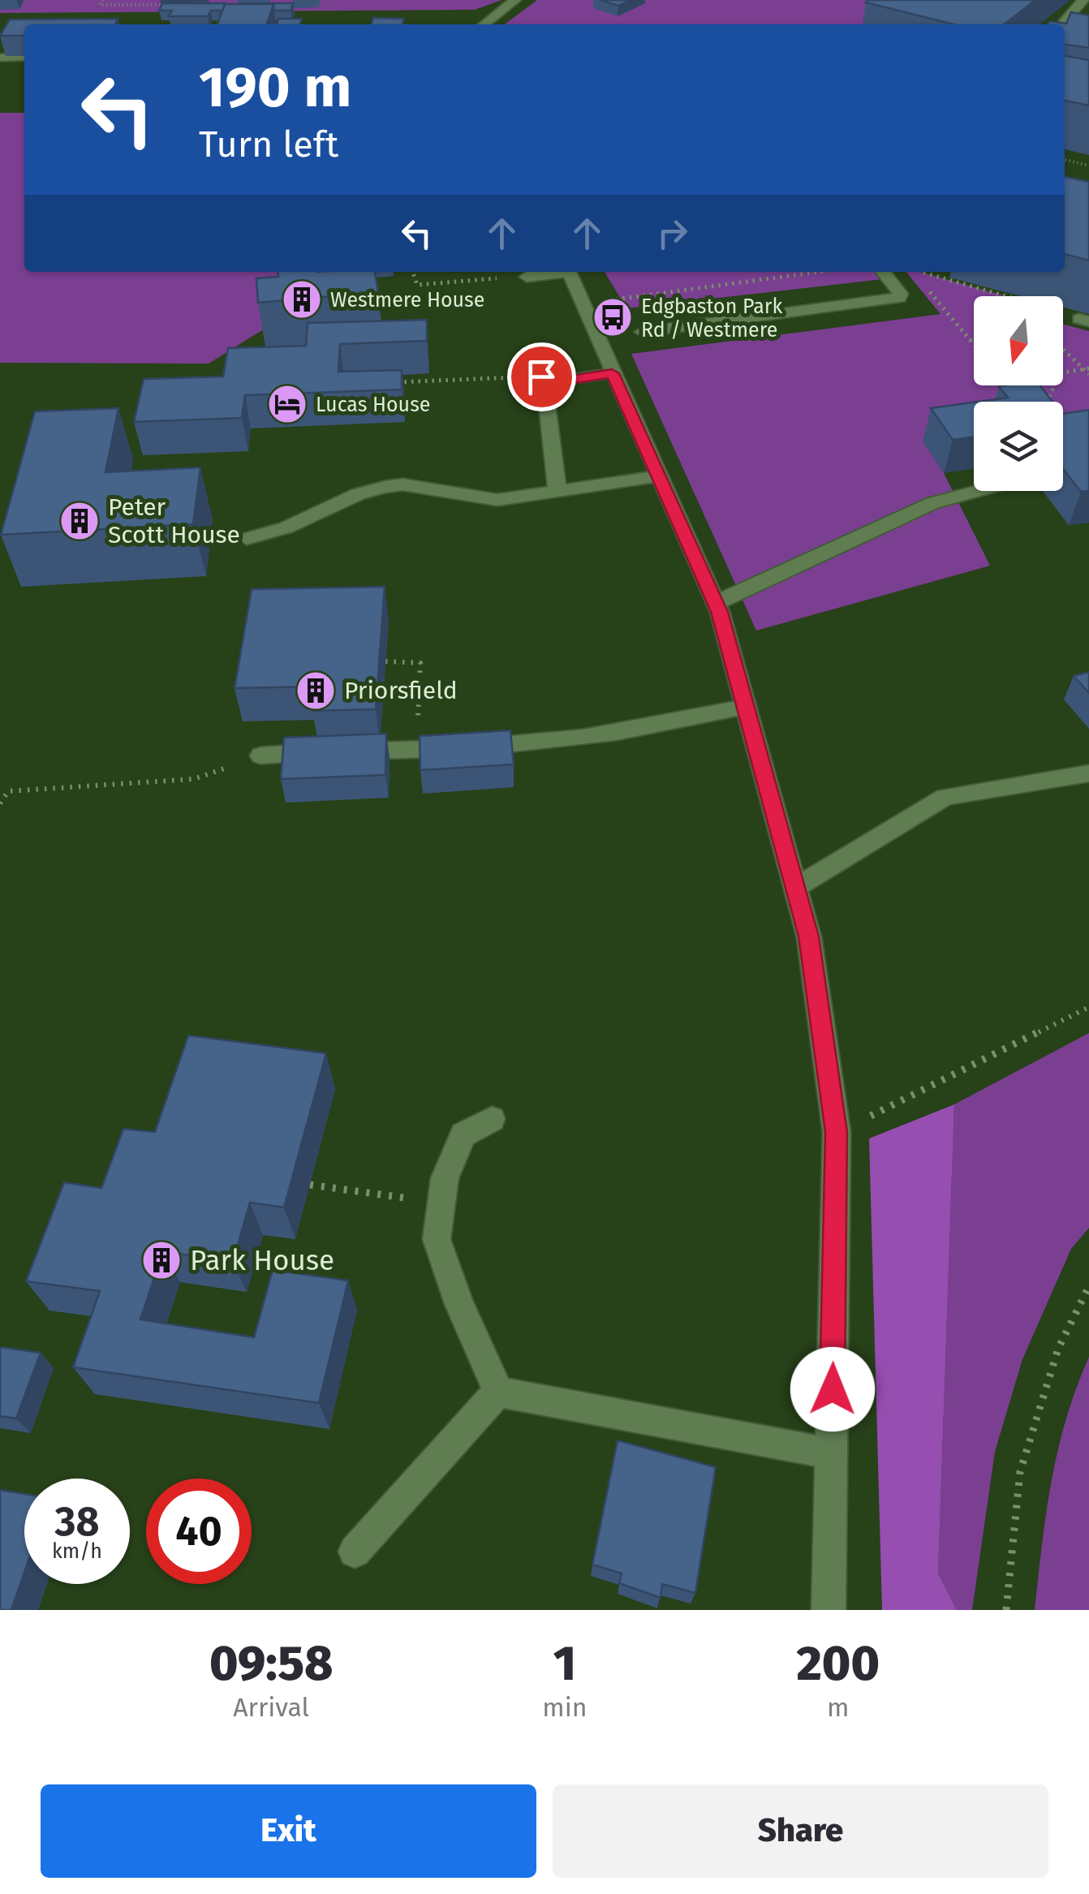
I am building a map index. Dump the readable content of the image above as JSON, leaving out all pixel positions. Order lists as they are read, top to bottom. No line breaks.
{"places":{"building":["Westmere House","Peter Scott House","Priorsfield","Park House"],"bus stop":["Edgbaston Park Rd / Westmere"],"hotel":["Lucas House"]},"north":"bottom","page":{"turn":["190 m","Turn left"],"speed":"38 km/h","limit":"40","eta":["09:58","Arrival","1","min","200","m"],"buttons":["Exit","Share"]}}
